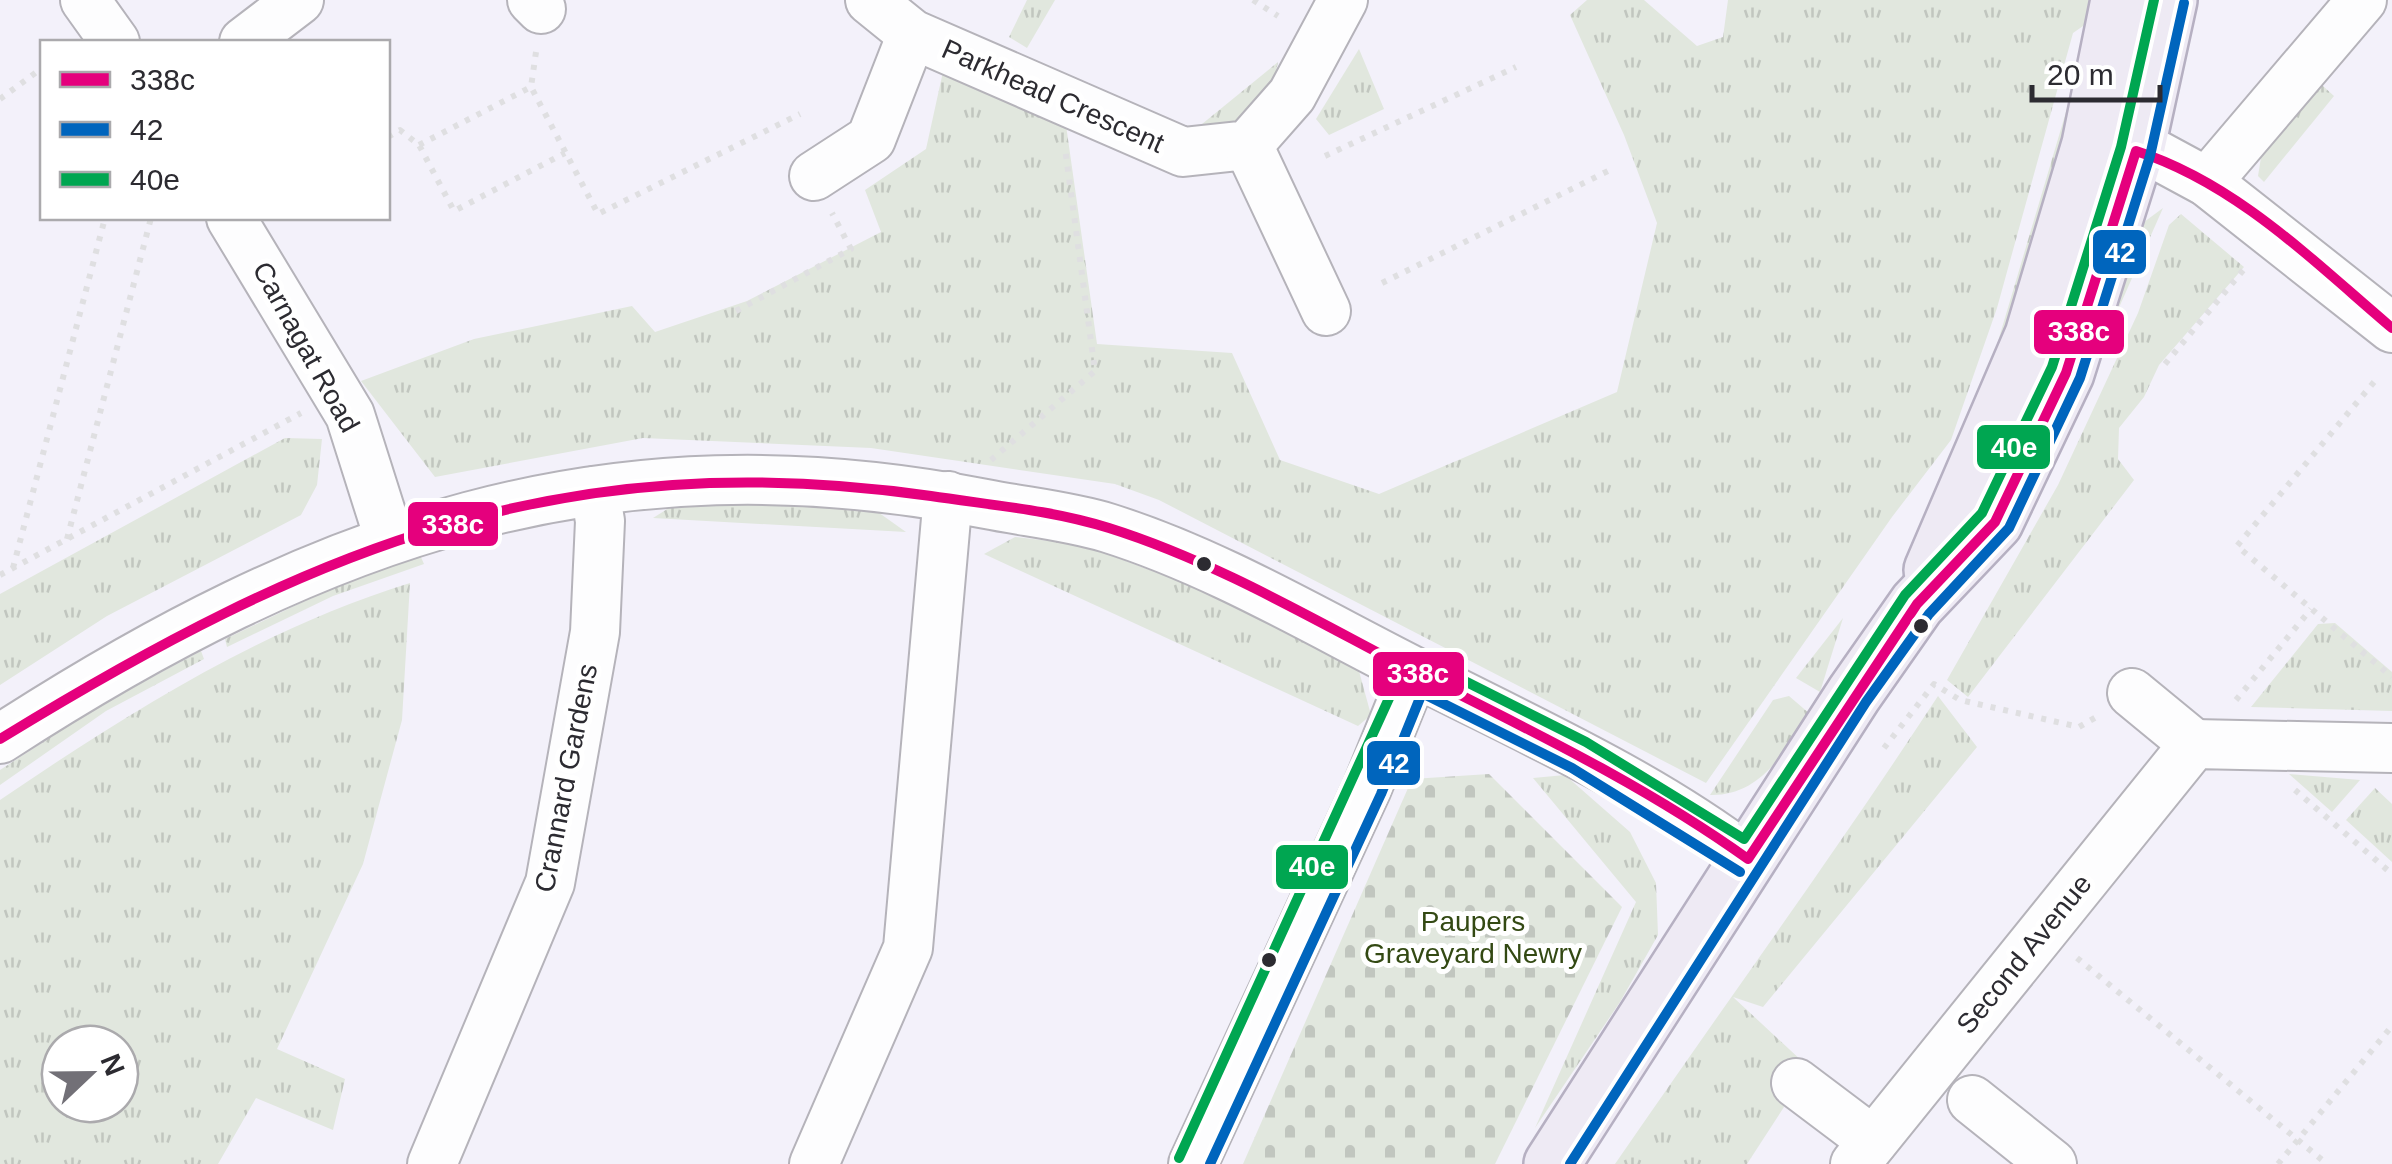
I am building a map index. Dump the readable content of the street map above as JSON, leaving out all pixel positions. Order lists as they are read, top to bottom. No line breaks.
{"streets":{"street":["Parkhead Crescent","Carnagat Road","Crannard Gardens","Second Avenue"]},"parks":["Paupers Graveyard Newry"],"lines":["transit line 40e","transit line 42","transit line 338c"],"legend":["338c","42","40e"],"scale_bar":"20 m","north":"right"}
